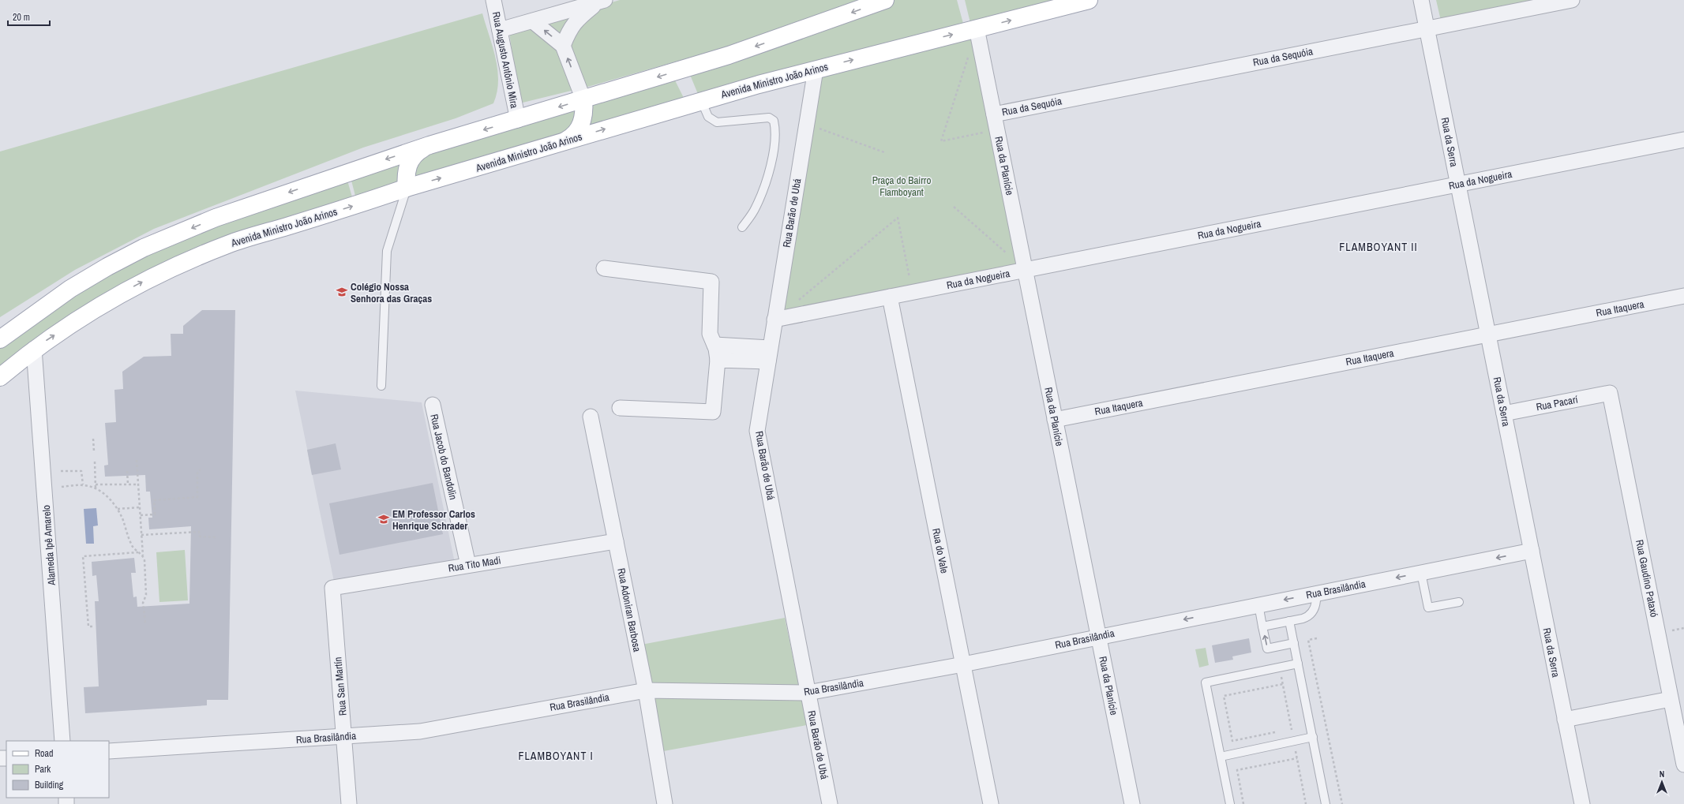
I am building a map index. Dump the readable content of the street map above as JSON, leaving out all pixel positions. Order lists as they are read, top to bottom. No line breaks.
{"streets":{"main road":["Avenida Ministro João Arinos"],"street":["Rua da Sequóia","Rua Augusto Antônio Mira","Rua da Serra","Rua da Planície","Rua da Nogueira","Rua Barão de Ubá","Rua Itaquera","Rua Pacarí","Rua Jacob do Bandolin","Alameda Ipê Amarelo","Rua do Vale","Rua Tito Madi","Rua Gaudino Pataxó","Rua Brasilândia","Rua Adoniran Barbosa","Rua San Martín"]},"crossings":[["Rua da Sequóia","Rua da Serra"],["Rua da Sequóia","Rua da Planície"],["Avenida Ministro João Arinos","Rua da Planície"],["Avenida Ministro João Arinos","Rua Barão de Ubá"],["Avenida Ministro João Arinos","Alameda Ipê Amarelo"],["Rua da Serra","Rua da Nogueira"],["Rua da Serra","Rua Itaquera"],["Rua da Serra","Rua Pacarí"],["Rua da Serra","Rua Brasilândia"],["Rua da Planície","Rua da Nogueira"],["Rua da Planície","Rua Itaquera"],["Rua da Planície","Rua Brasilândia"],["Rua da Nogueira","Rua Barão de Ubá"],["Rua da Nogueira","Rua do Vale"],["Rua Barão de Ubá","Rua Brasilândia"],["Rua Pacarí","Rua Gaudino Pataxó"],["Rua Jacob do Bandolin","Rua Tito Madi"],["Rua do Vale","Rua Brasilândia"],["Rua Tito Madi","Rua Adoniran Barbosa"],["Rua Tito Madi","Rua San Martín"],["Rua Brasilândia","Rua Adoniran Barbosa"],["Rua Brasilândia","Rua San Martín"]],"districts":["FLAMBOYANT II","FLAMBOYANT I"],"parks":["Praça do Bairro Flamboyant"],"places":{"school or university":["Colégio Nossa Senhora das Graças","EM Professor Carlos Henrique Schrader"]},"legend":["Road","Park","Building"],"scale_bar":"20 m","north":"top"}
